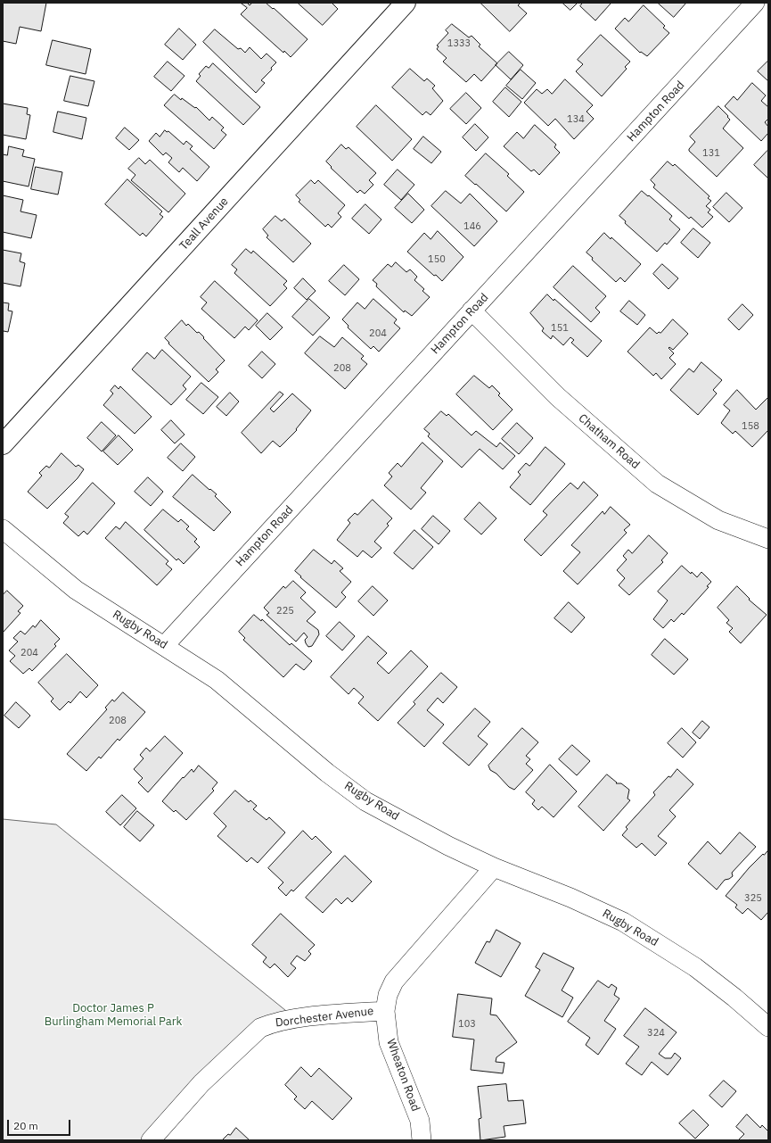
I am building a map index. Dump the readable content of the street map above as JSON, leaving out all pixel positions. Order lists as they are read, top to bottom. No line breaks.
{"streets":{"street":["Hampton Road","Teall Avenue","Chatham Road","Rugby Road","Dorchester Avenue","Wheaton Road"]},"crossings":[["Hampton Road","Chatham Road"],["Hampton Road","Rugby Road"],["Rugby Road","Dorchester Avenue"],["Dorchester Avenue","Wheaton Road"]],"parks":["Doctor James P Burlingham Memorial Park"],"house_numbers":["1333","134","131","146","150","151","204","208","158","225","204","208","325","103","324"],"scale_bar":"20 m"}
